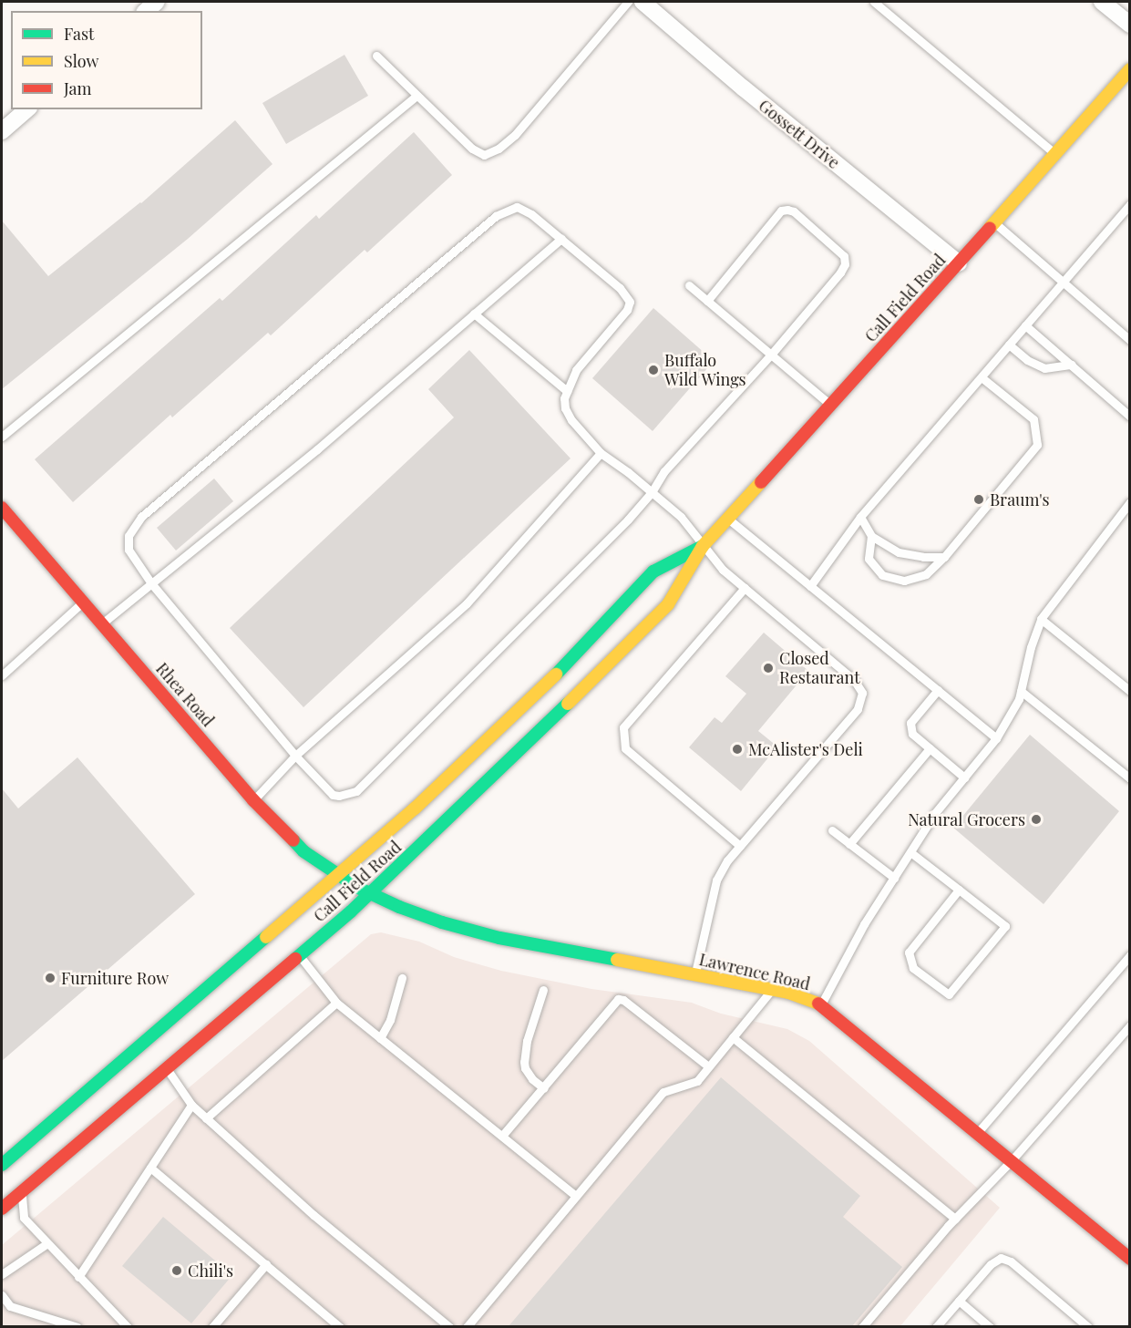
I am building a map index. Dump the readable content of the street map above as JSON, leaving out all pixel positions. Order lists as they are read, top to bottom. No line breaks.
{"streets":{"main road":["Call Field Road","Rhea Road","Lawrence Road"],"street":["Gossett Drive"]},"crossings":[["Gossett Drive","Call Field Road"],["Call Field Road","Rhea Road"],["Call Field Road","Lawrence Road"],["Rhea Road","Lawrence Road"]],"places":["Buffalo Wild Wings","Braum's","Closed Restaurant","McAlister's Deli","Natural Grocers","Furniture Row","Chili's"],"legend":["Fast","Slow","Jam"]}
